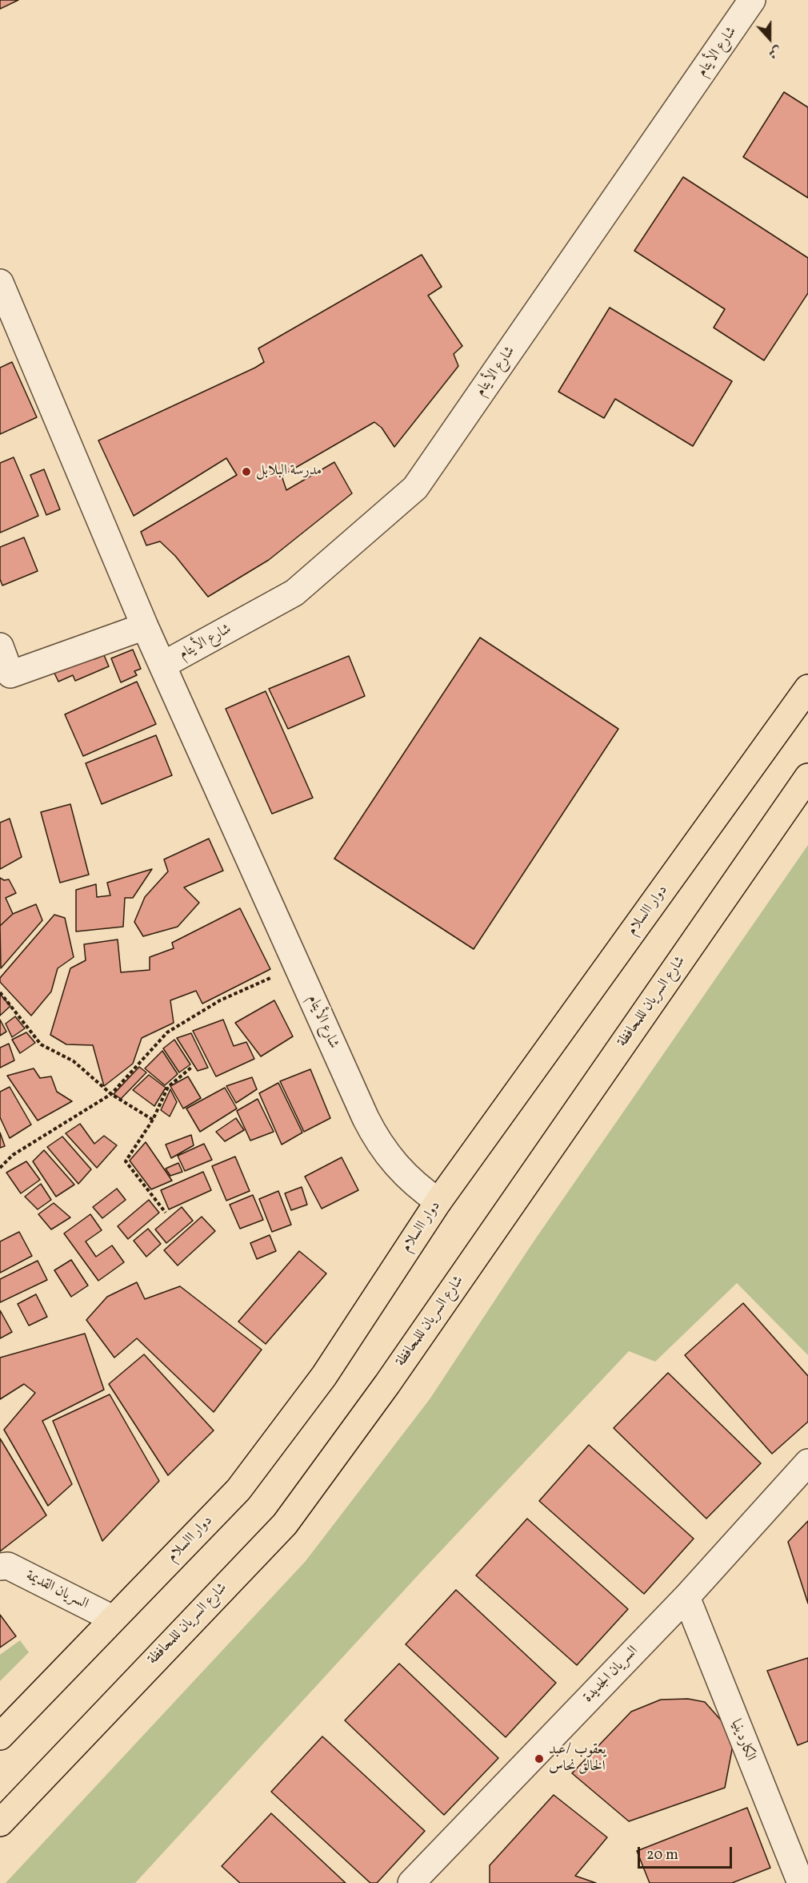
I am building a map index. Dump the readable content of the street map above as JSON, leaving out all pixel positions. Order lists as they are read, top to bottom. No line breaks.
{"streets":{"main road":["دوار االسلام","شارع السريان لللمحافظة"],"street":["شارع الأيتام","السريان القديمة","السريان الجديدة","الكاردينيا"]},"crossings":[["شارع الأيتام","دوار االسلام"],["دوار االسلام","السريان القديمة"],["السريان الجديدة","الكاردينيا"]],"places":["مدرسة البلابل","يعقوب /عبد الخالق نحاس"],"scale_bar":"20 m","north":"bottom"}
